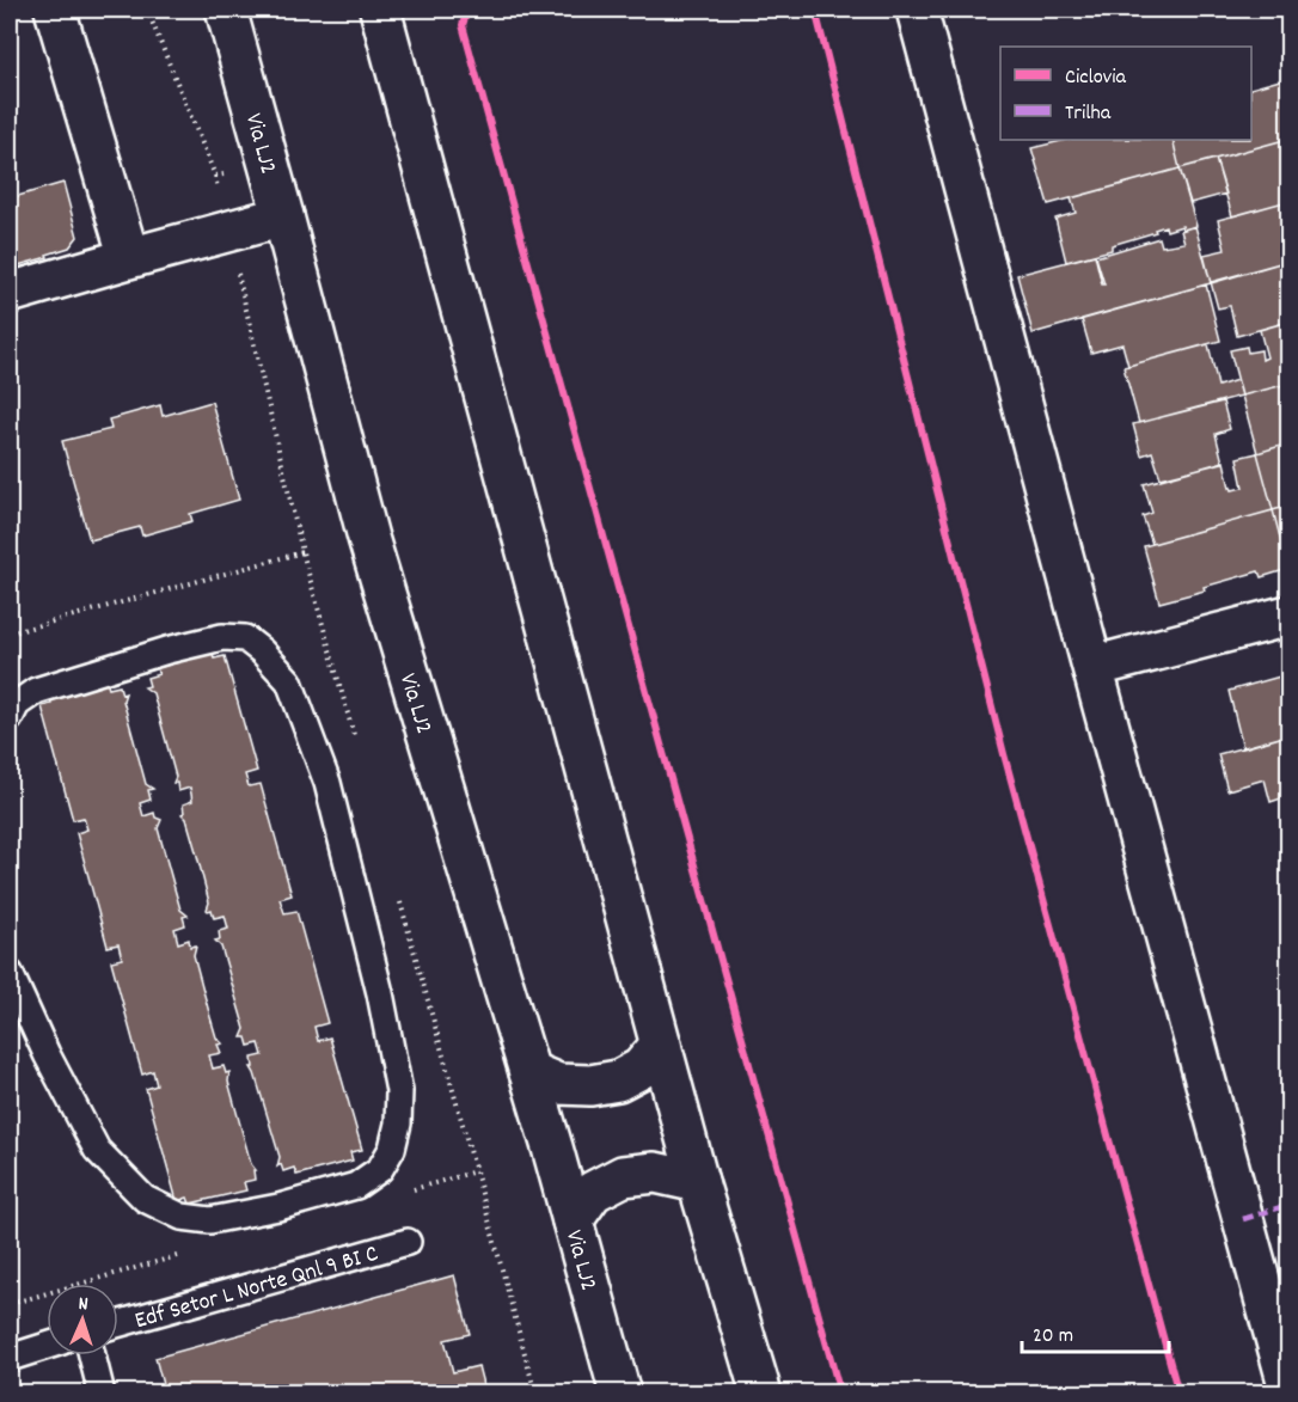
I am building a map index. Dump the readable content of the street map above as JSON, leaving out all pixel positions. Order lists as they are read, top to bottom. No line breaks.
{"streets":{"main road":["Via LJ2"],"lane":["Edf Setor L Norte Qnl 9 BI C"]},"legend":["Ciclovia","Trilha"],"scale_bar":"20 m","north":"top"}
